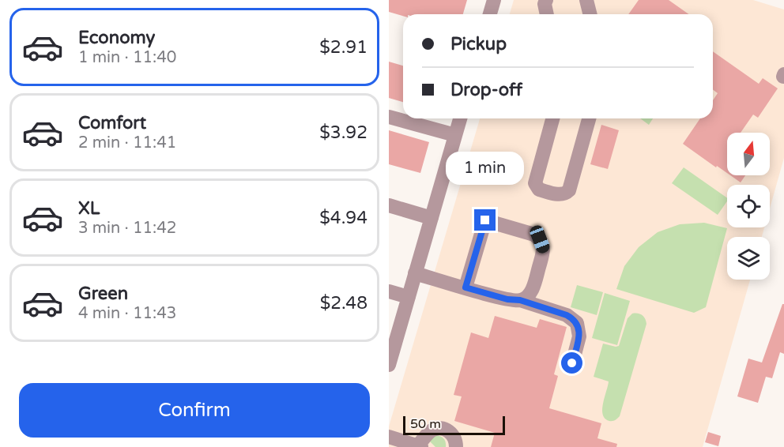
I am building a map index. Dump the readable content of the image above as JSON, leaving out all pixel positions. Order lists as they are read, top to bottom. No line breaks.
{"scale_bar":"50 m","north":"top","page":{"list":[{"name":"Economy","note":"1 min · 11:40","value":"$2.91"},{"name":"Comfort","note":"2 min · 11:41","value":"$3.92"},{"name":"XL","note":"3 min · 11:42","value":"$4.94"},{"name":"Green","note":"4 min · 11:43","value":"$2.48"}],"banner":["Pickup","Drop-off"],"bubble":"1 min","buttons":"Confirm","scale":"50 m"}}
